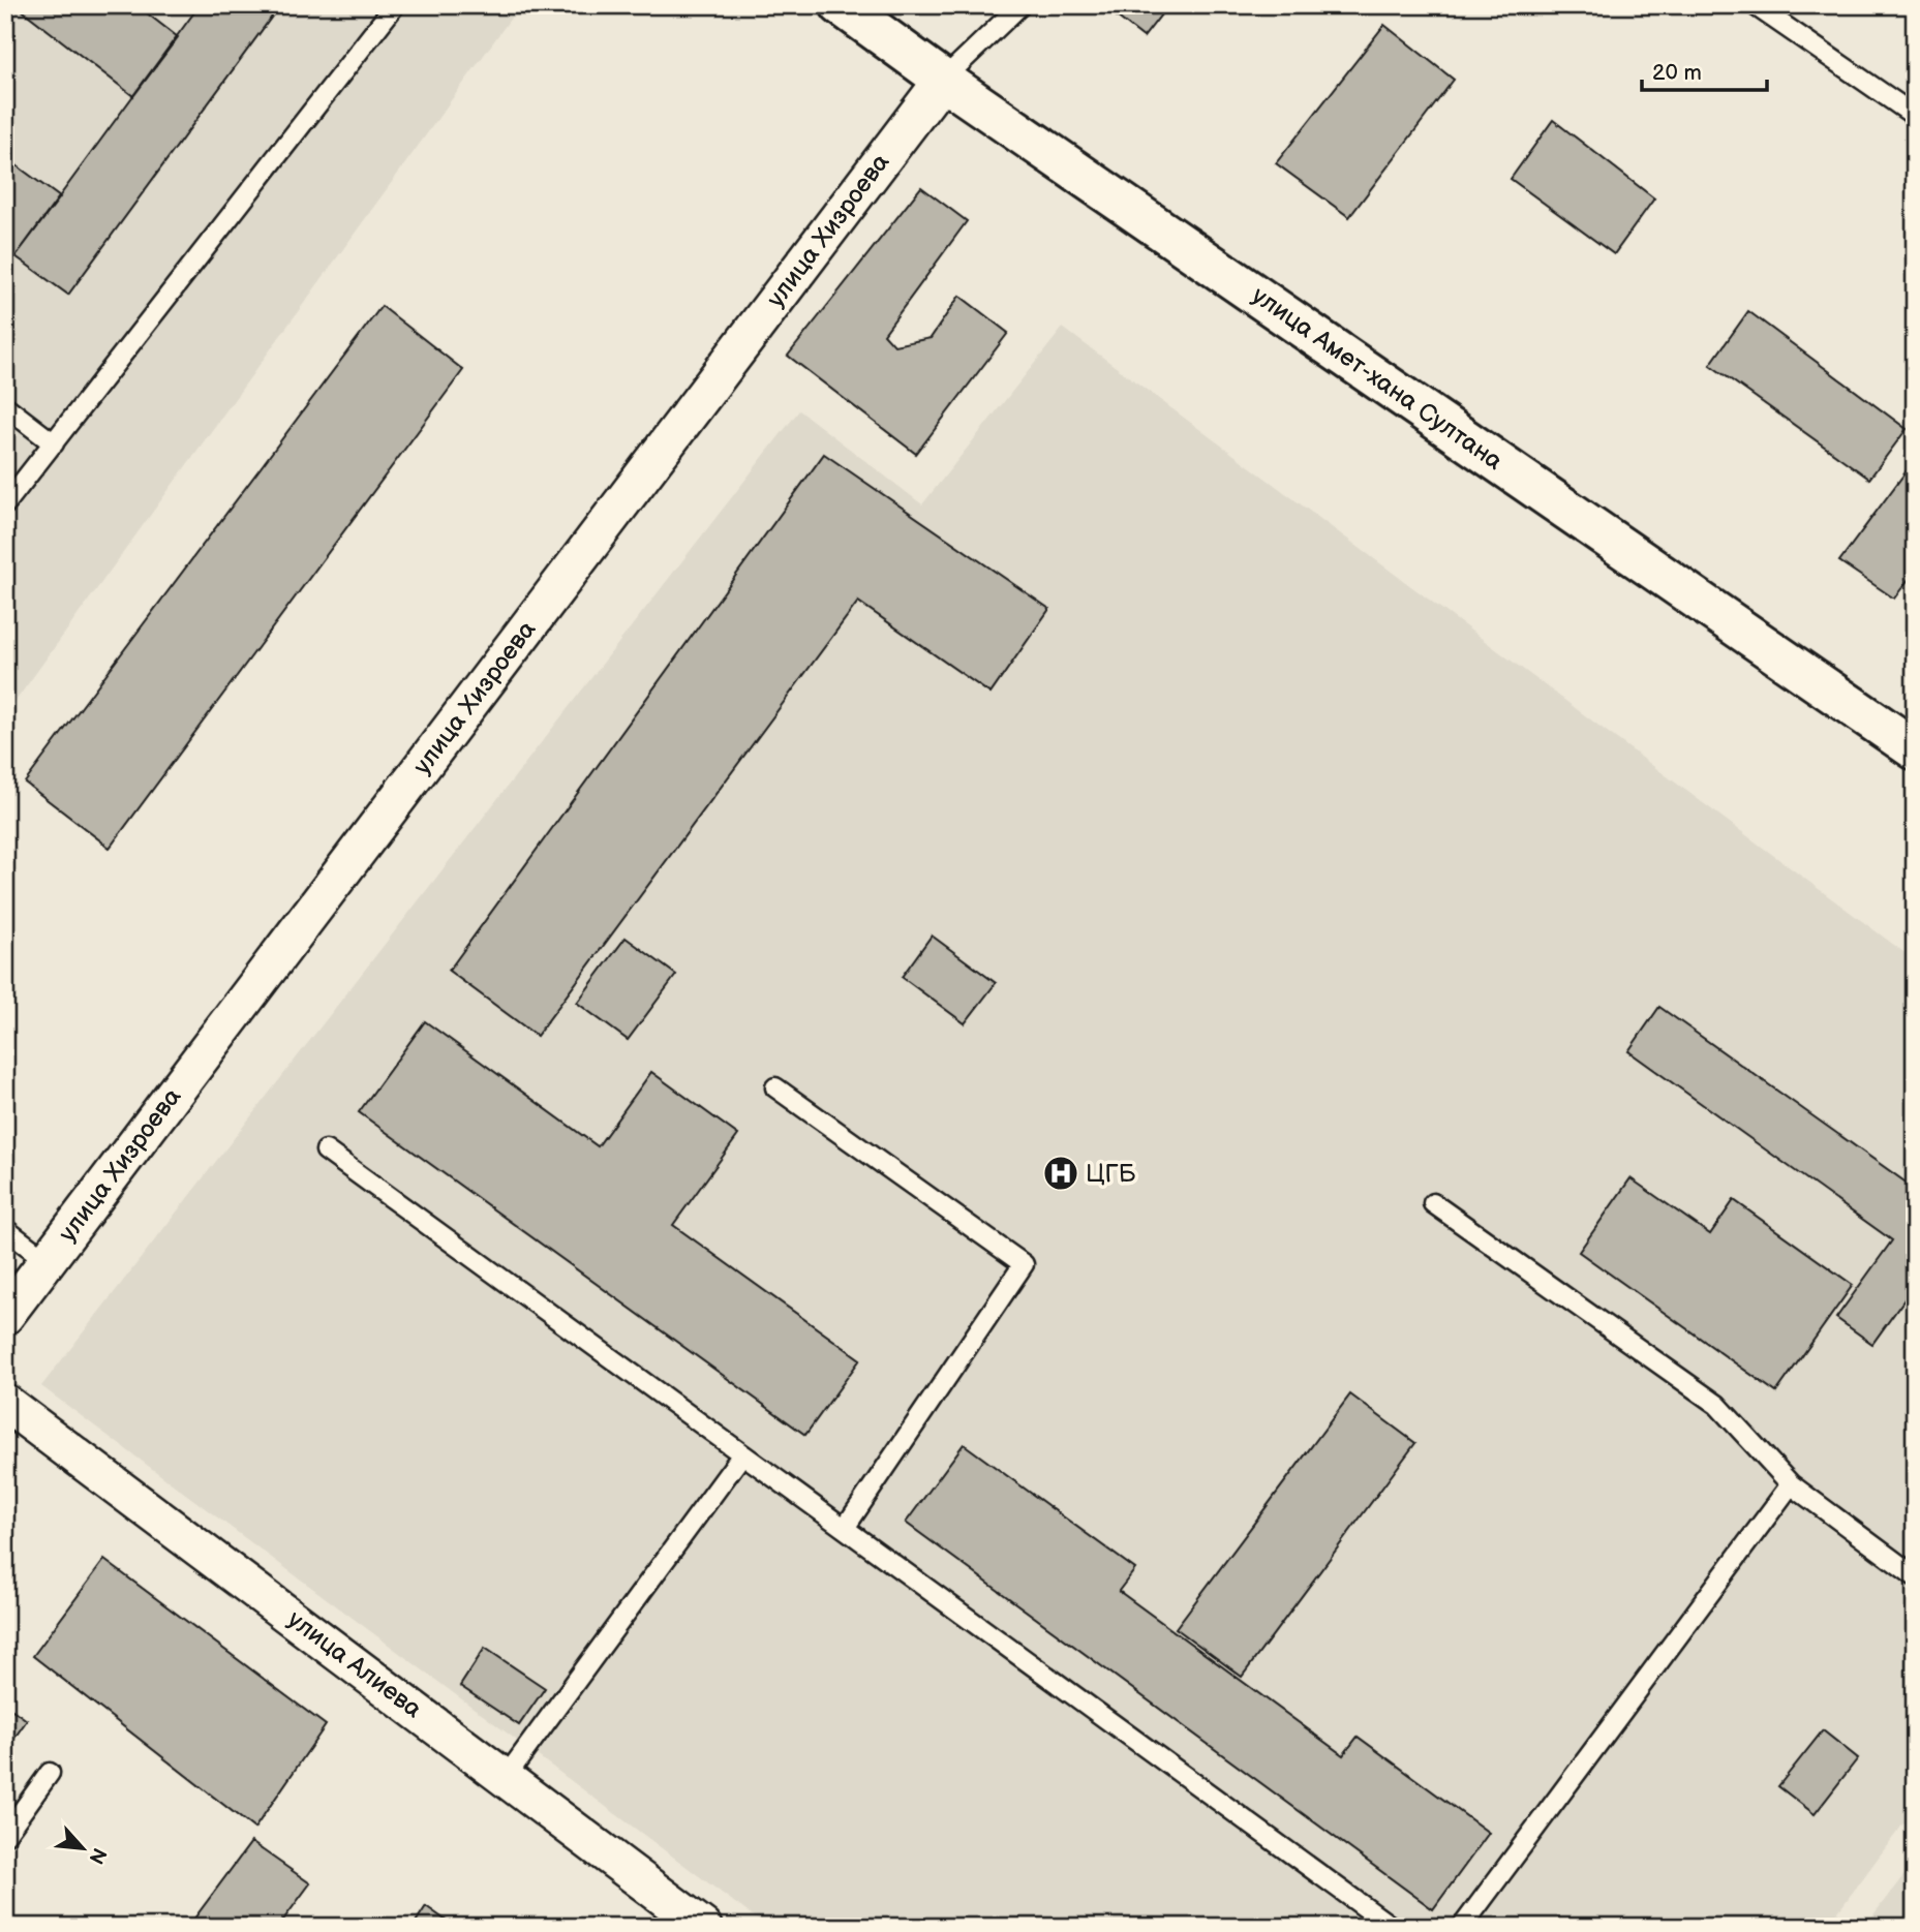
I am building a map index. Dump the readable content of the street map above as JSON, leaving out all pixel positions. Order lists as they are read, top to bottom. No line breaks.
{"streets":{"main road":["улица Амет-хана Султана"],"street":["улица Хизроева","улица Алиева"]},"crossings":[["улица Хизроева","улица Амет-хана Султана"]],"places":{"hospital":["ЦГБ"]},"scale_bar":"20 m","north":"bottom right"}
